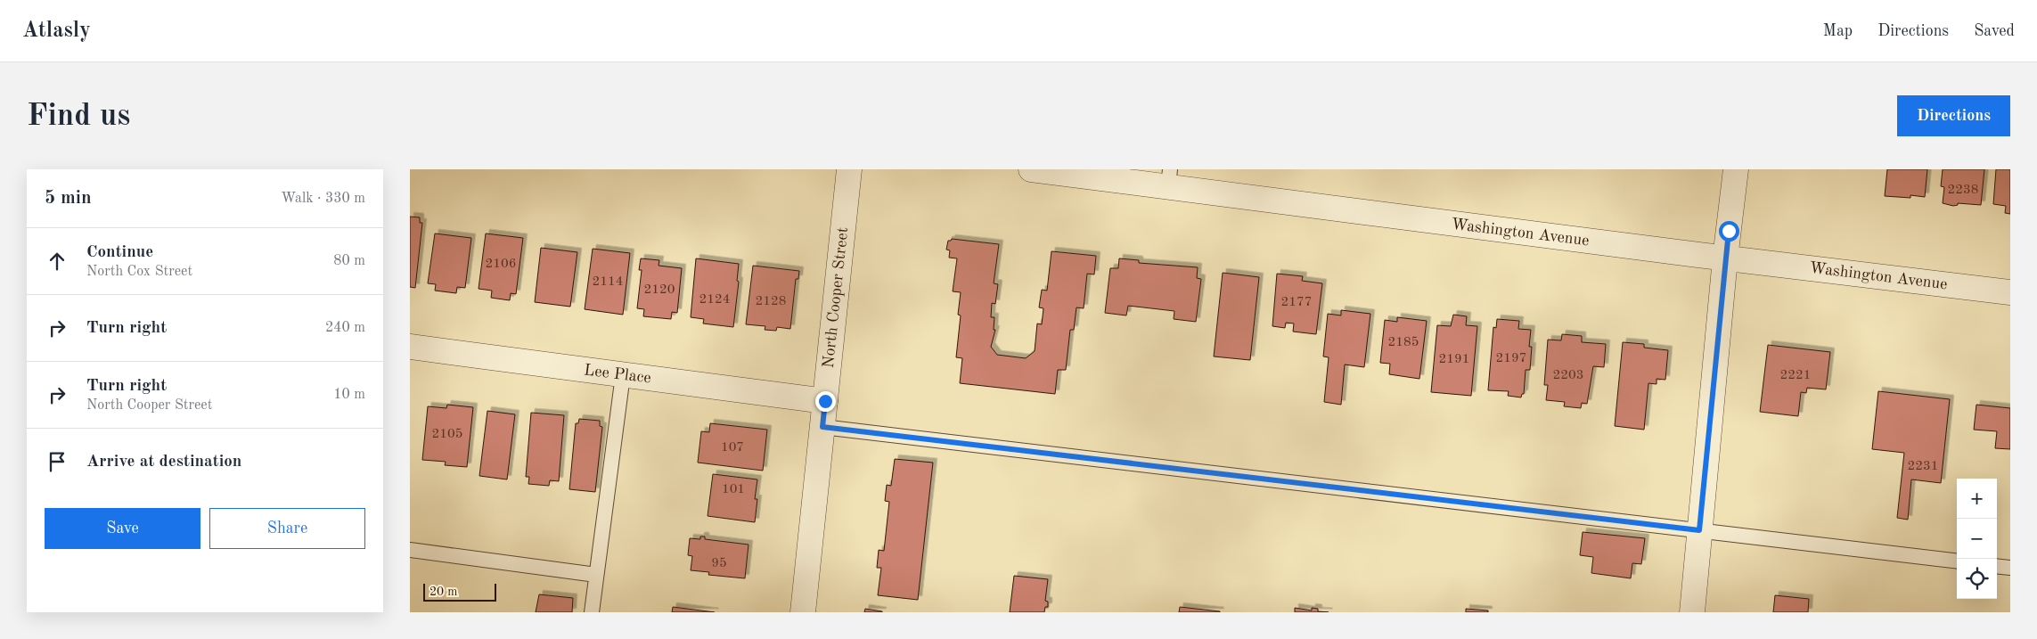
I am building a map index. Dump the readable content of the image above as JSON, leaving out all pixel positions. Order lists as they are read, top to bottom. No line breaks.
{"streets":{"street":["Washington Avenue","North Cooper Street","Lee Place"]},"crossings":[["North Cooper Street","Lee Place"]],"house_numbers":["2238","2106","2114","2120","2124","2128","2177","2185","2197","2191","2203","2221","2105","107","2231","101","95"],"scale_bar":"20 m","page":{"header":"Atlasly","nav":["Map","Directions","Saved"],"buttons":["Directions",["Save","Share"]],"title":"Find us","heading":["5 min","Walk · 330 m"],"list":[["Continue","North Cox Street","80 m"],["Turn right","240 m"],["Turn right","North Cooper Street","10 m"],"Arrive at destination"],"map_buttons":["+","−"],"scale":"20 m"}}
